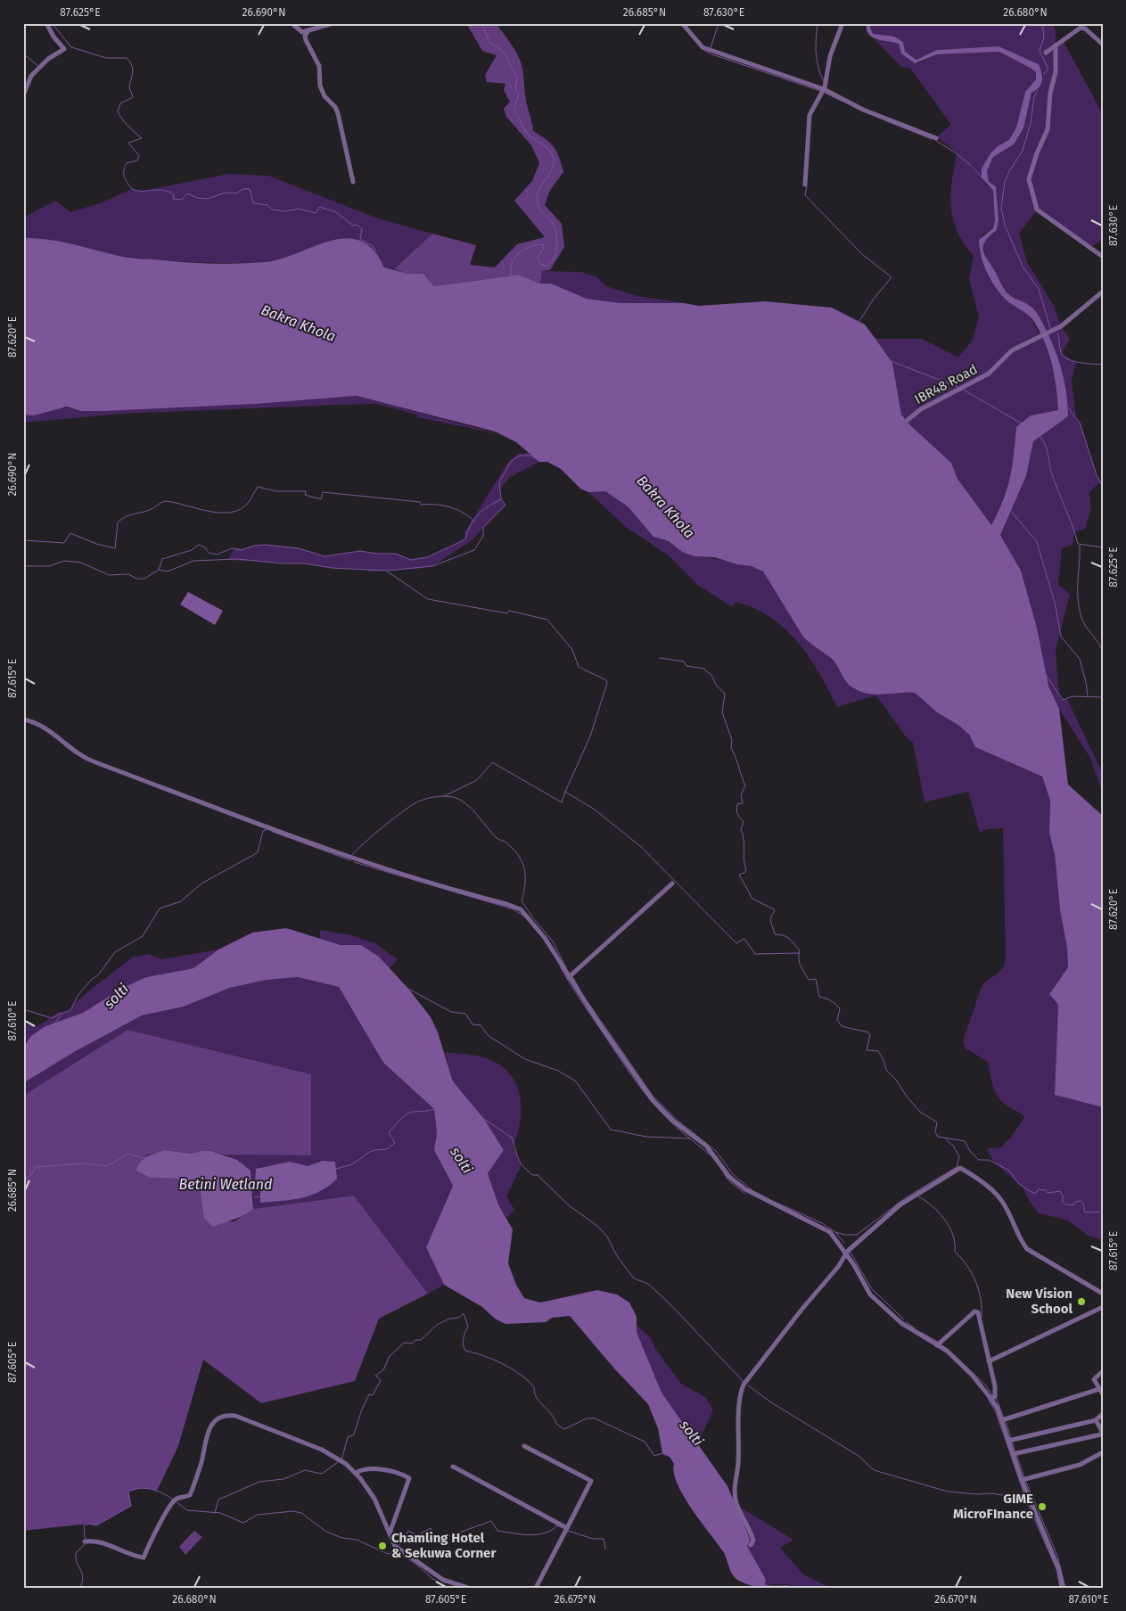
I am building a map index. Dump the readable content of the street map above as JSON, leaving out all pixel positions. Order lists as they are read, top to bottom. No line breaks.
{"streets":{"street":["IBR48 Road"]},"water":["Bakra Khola","solti","Betini Wetland"],"places":["New Vision School","GIME MicroFInance","Chamling Hotel & Sekuwa Corner"],"coordinates":["87.625°E","26.690°N","26.685°N","87.630°E","26.680°N","87.620°E","87.615°E","87.610°E","87.605°E","26.675°N","26.670°N"]}
